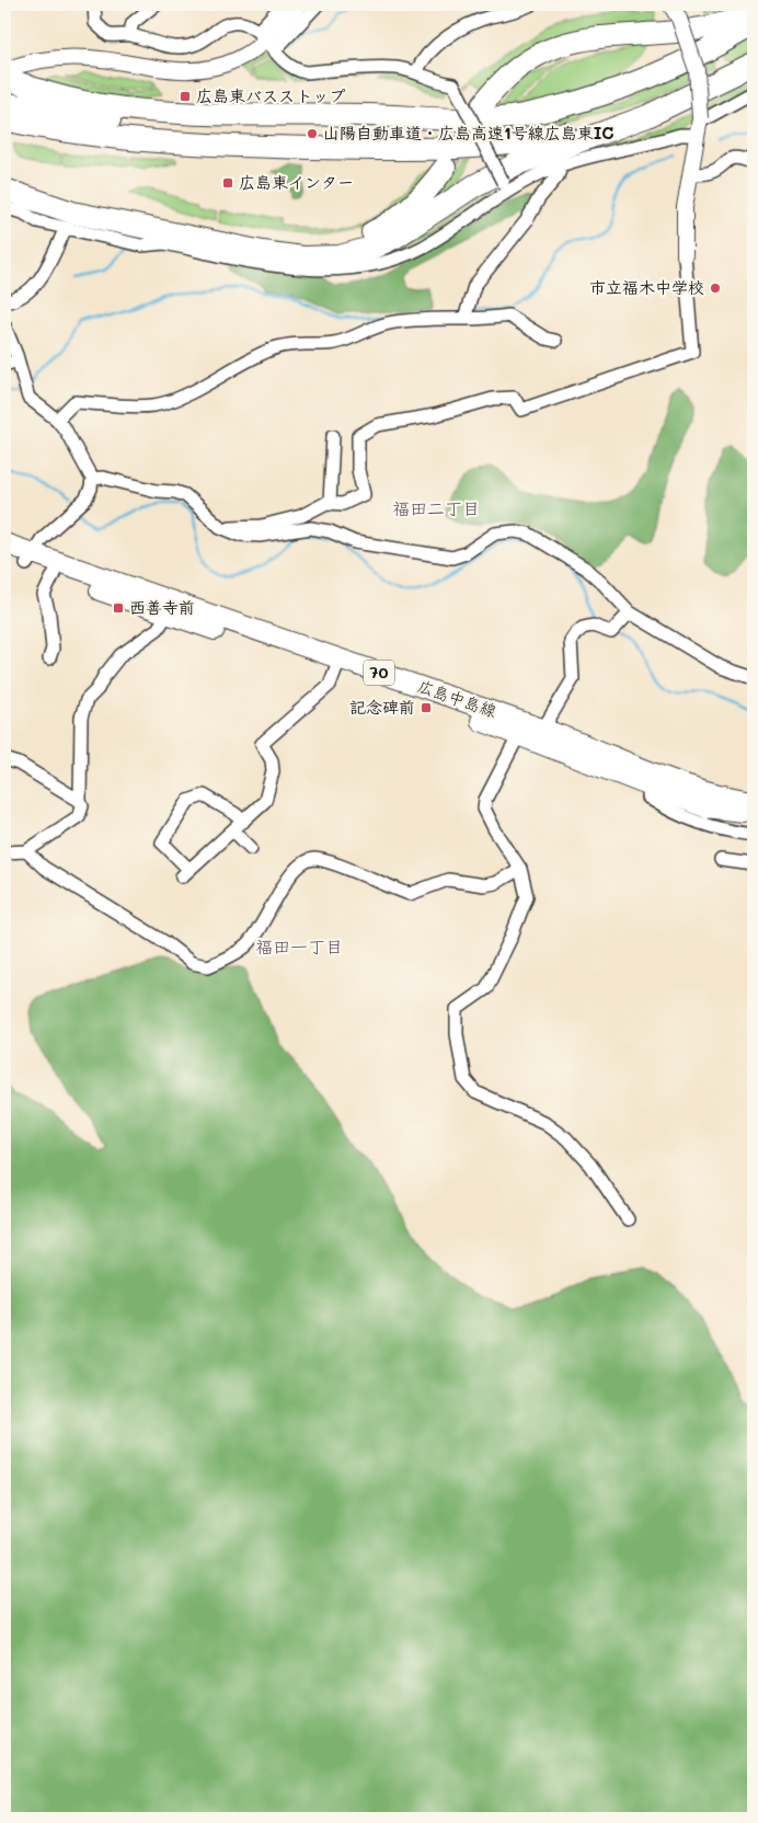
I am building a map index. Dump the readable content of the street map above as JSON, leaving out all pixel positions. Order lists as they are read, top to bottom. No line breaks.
{"streets":{"main road":["70","広島中島線"]},"districts":["福田二丁目","福田一丁目"],"places":{"transit":["広島東バスストップ","広島東インター","西善寺前","記念碑前"],"other":["山陽自動車道・広島高速1号線広島東IC","市立福木中学校"]}}
